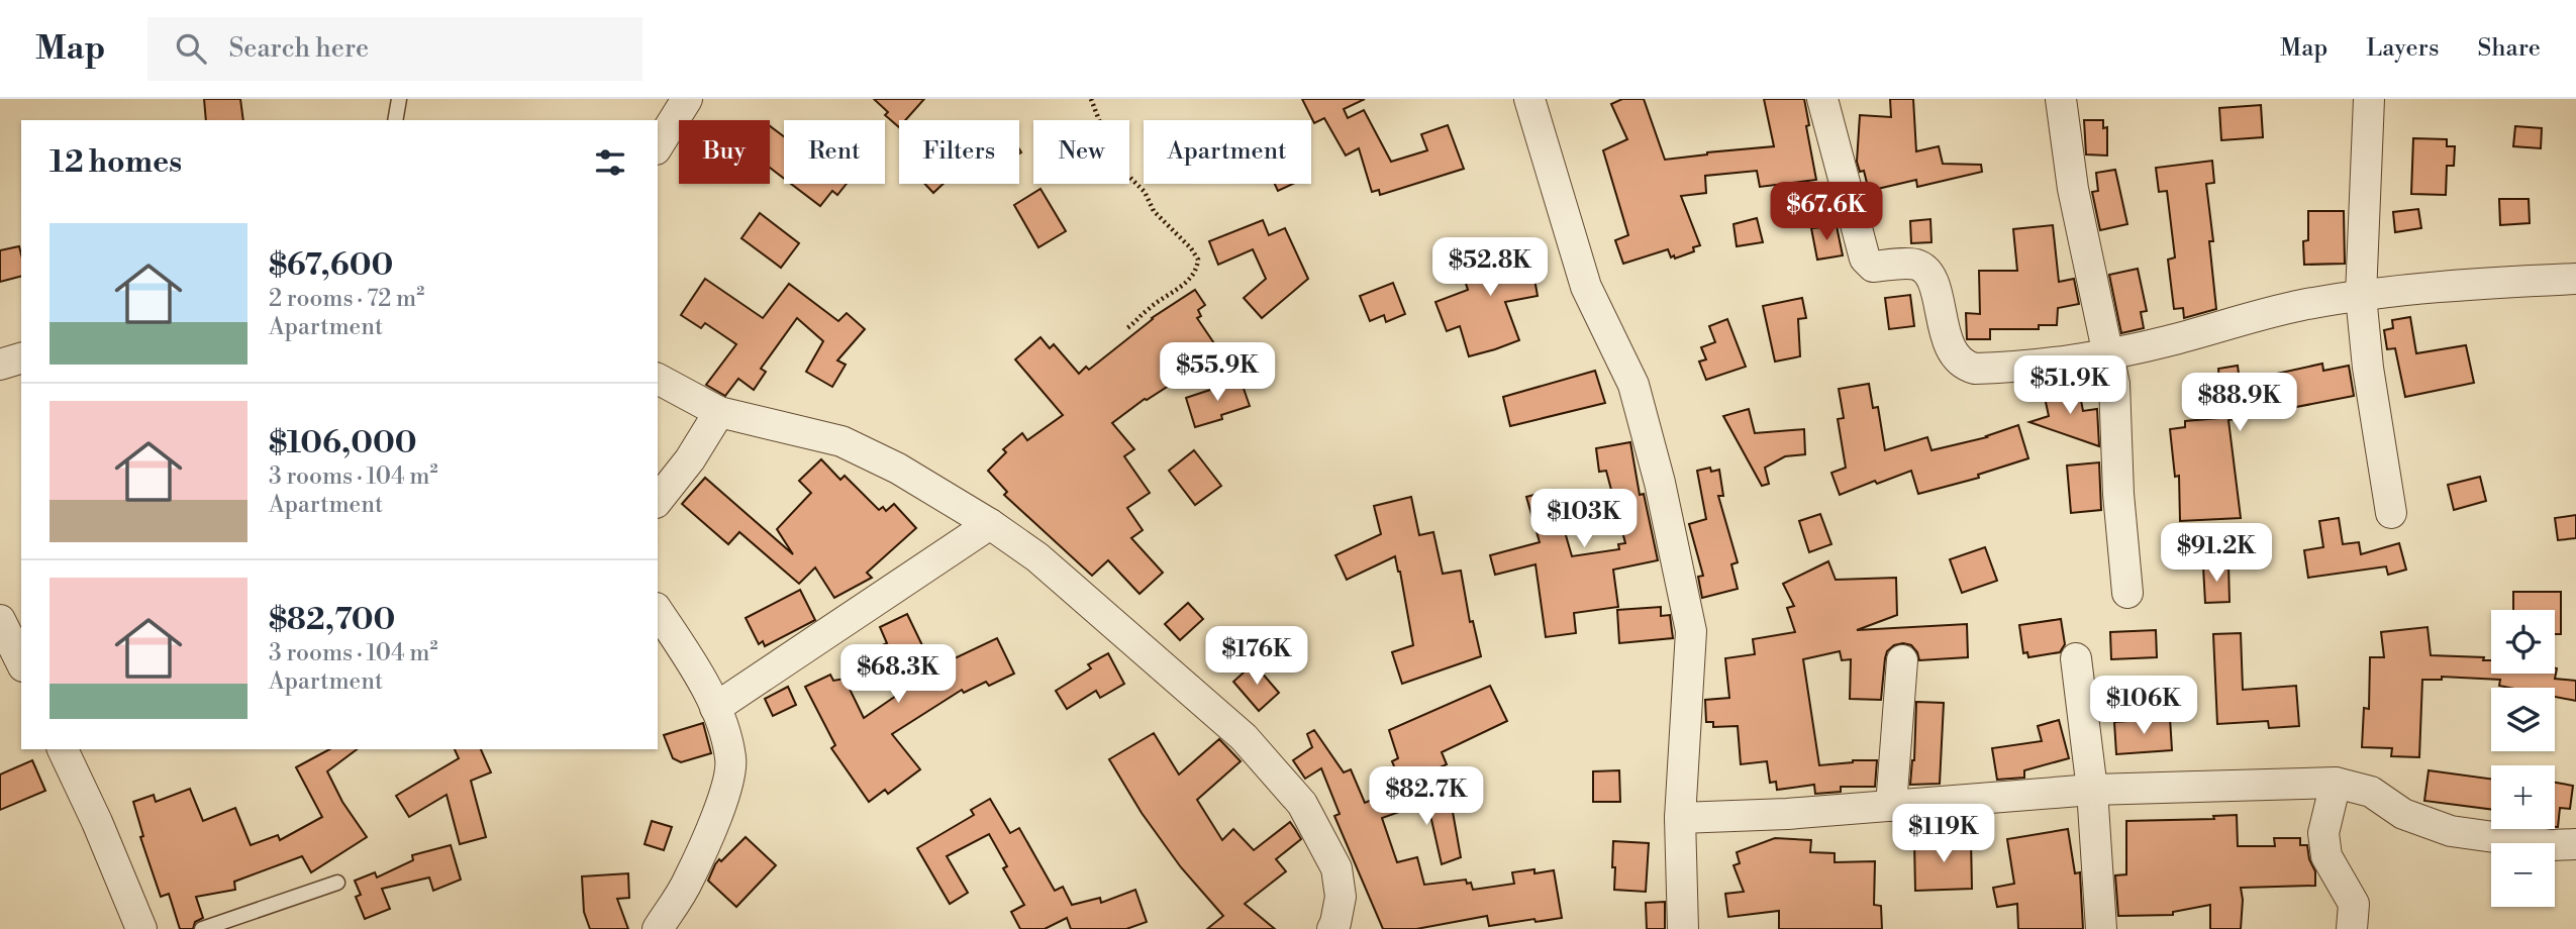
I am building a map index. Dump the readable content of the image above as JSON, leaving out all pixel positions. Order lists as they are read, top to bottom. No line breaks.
{"page":{"header":"Map","search":"Search here","nav":["Map","Layers","Share"],"chip":["Buy","Rent","Filters","New","Apartment"],"heading":"12 homes","price":["$67.6K","$52.8K","$55.9K","$51.9K","$88.9K","$103K","$91.2K","$176K","$68.3K","$106K","$82.7K","$119K"],"list":[{"name":"$67,600","note":"2 rooms · 72 m² · Apartment"},{"name":"$106,000","note":"3 rooms · 104 m² · Apartment"},{"name":"$82,700","note":"3 rooms · 104 m² · Apartment"}],"map_buttons":["+","−"]}}
